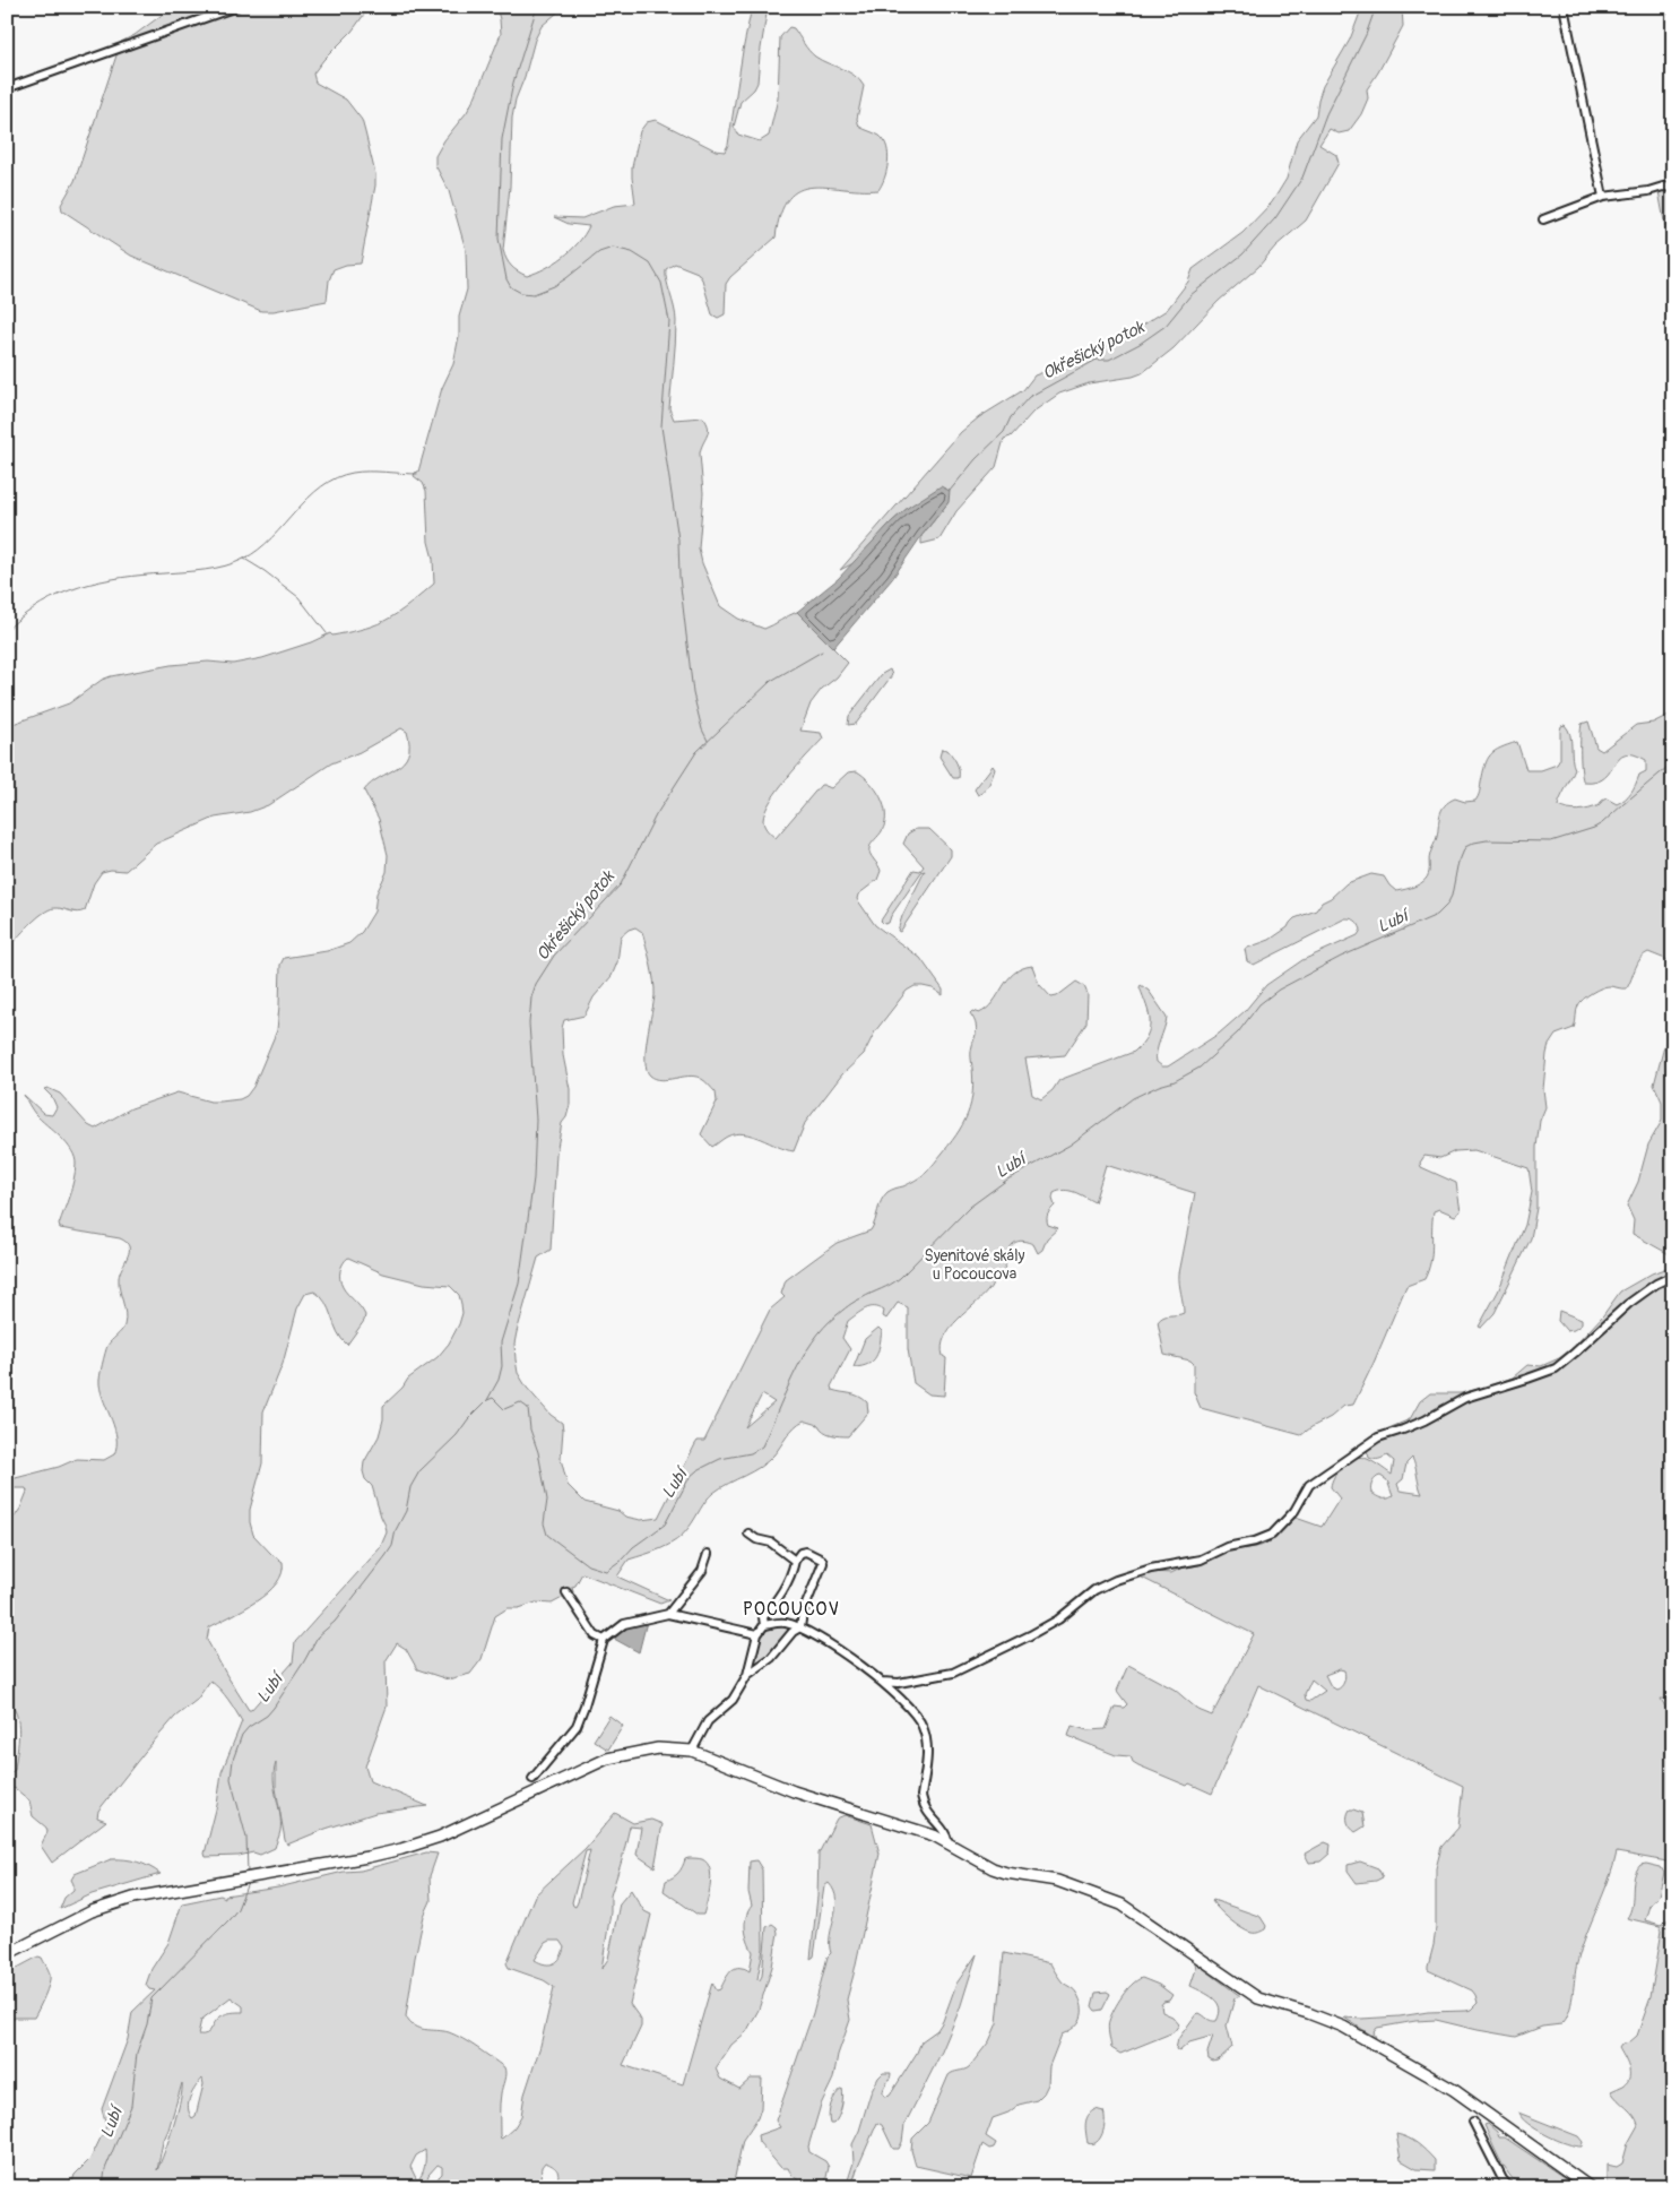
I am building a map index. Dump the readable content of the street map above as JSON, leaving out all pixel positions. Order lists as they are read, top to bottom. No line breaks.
{"districts":["POCOUCOV"],"water":["Okřešický potok","Lubí"],"parks":["Syenitové skály u Pocoucova"]}
